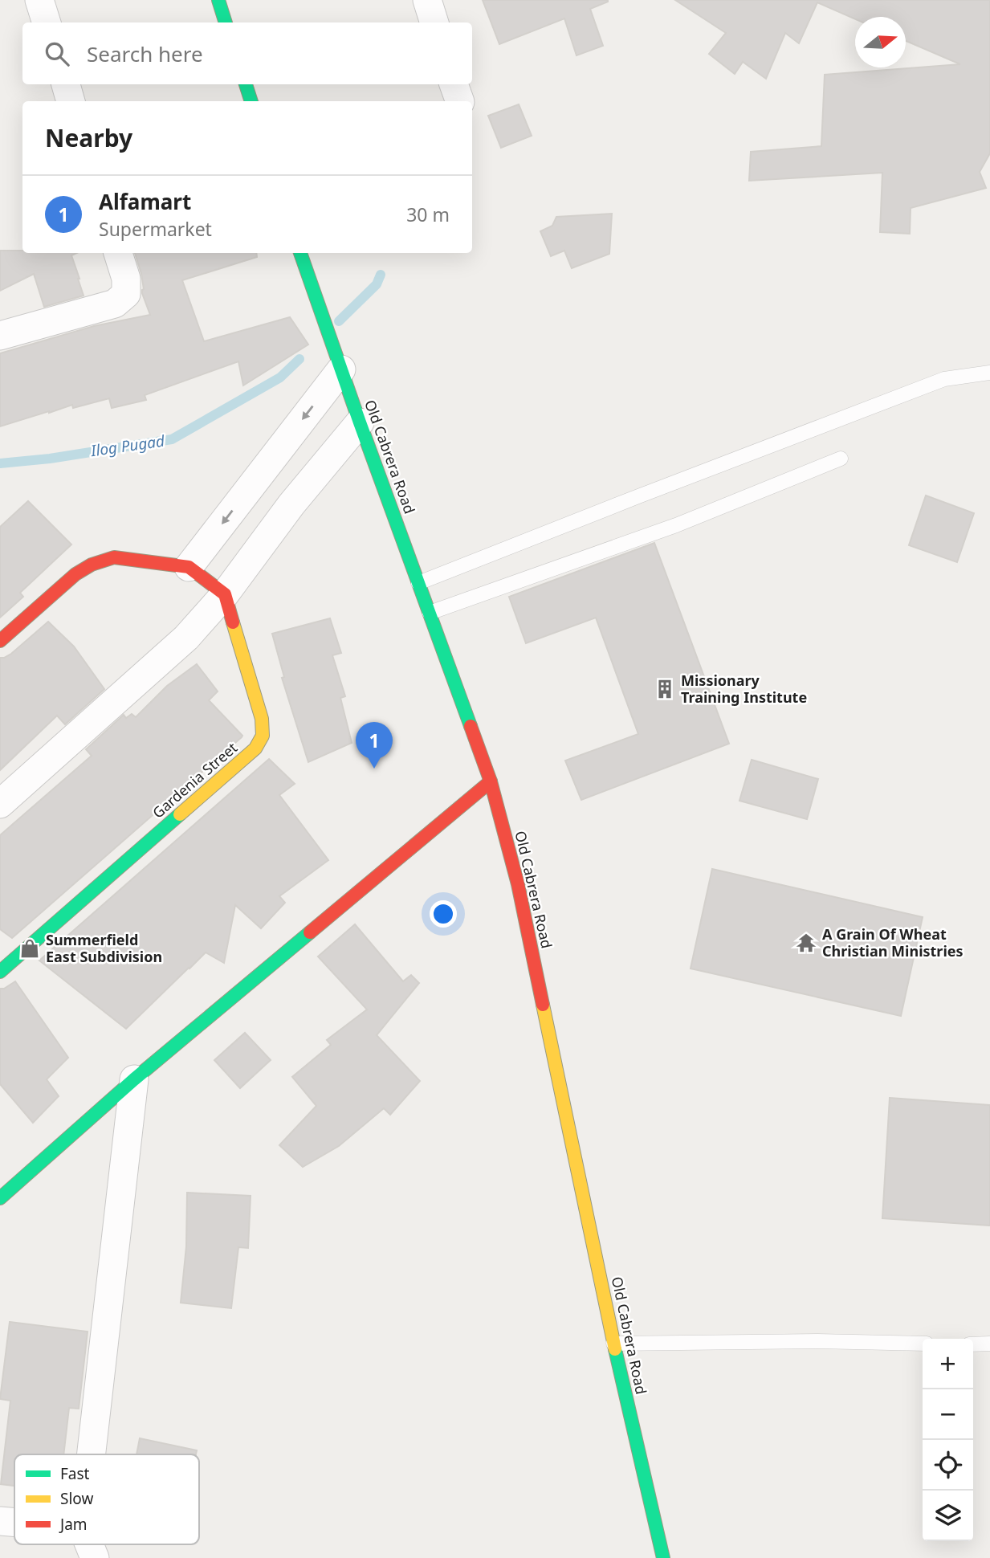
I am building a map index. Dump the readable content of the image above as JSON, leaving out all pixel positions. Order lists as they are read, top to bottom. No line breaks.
{"streets":{"street":["Old Cabrera Road","Gardenia Street"]},"water":["Ilog Pugad"],"places":{"building":["Missionary Training Institute"],"temple":["A Grain Of Wheat Christian Ministries"],"shop":["Summerfield East Subdivision"]},"legend":["Fast","Slow","Jam"],"north":"right","page":{"search":"Search here","heading":"Nearby","list":[{"mark":"1","name":"Alfamart","note":"Supermarket","value":"30 m"}],"pins":"1","map_buttons":["+","−"]}}
